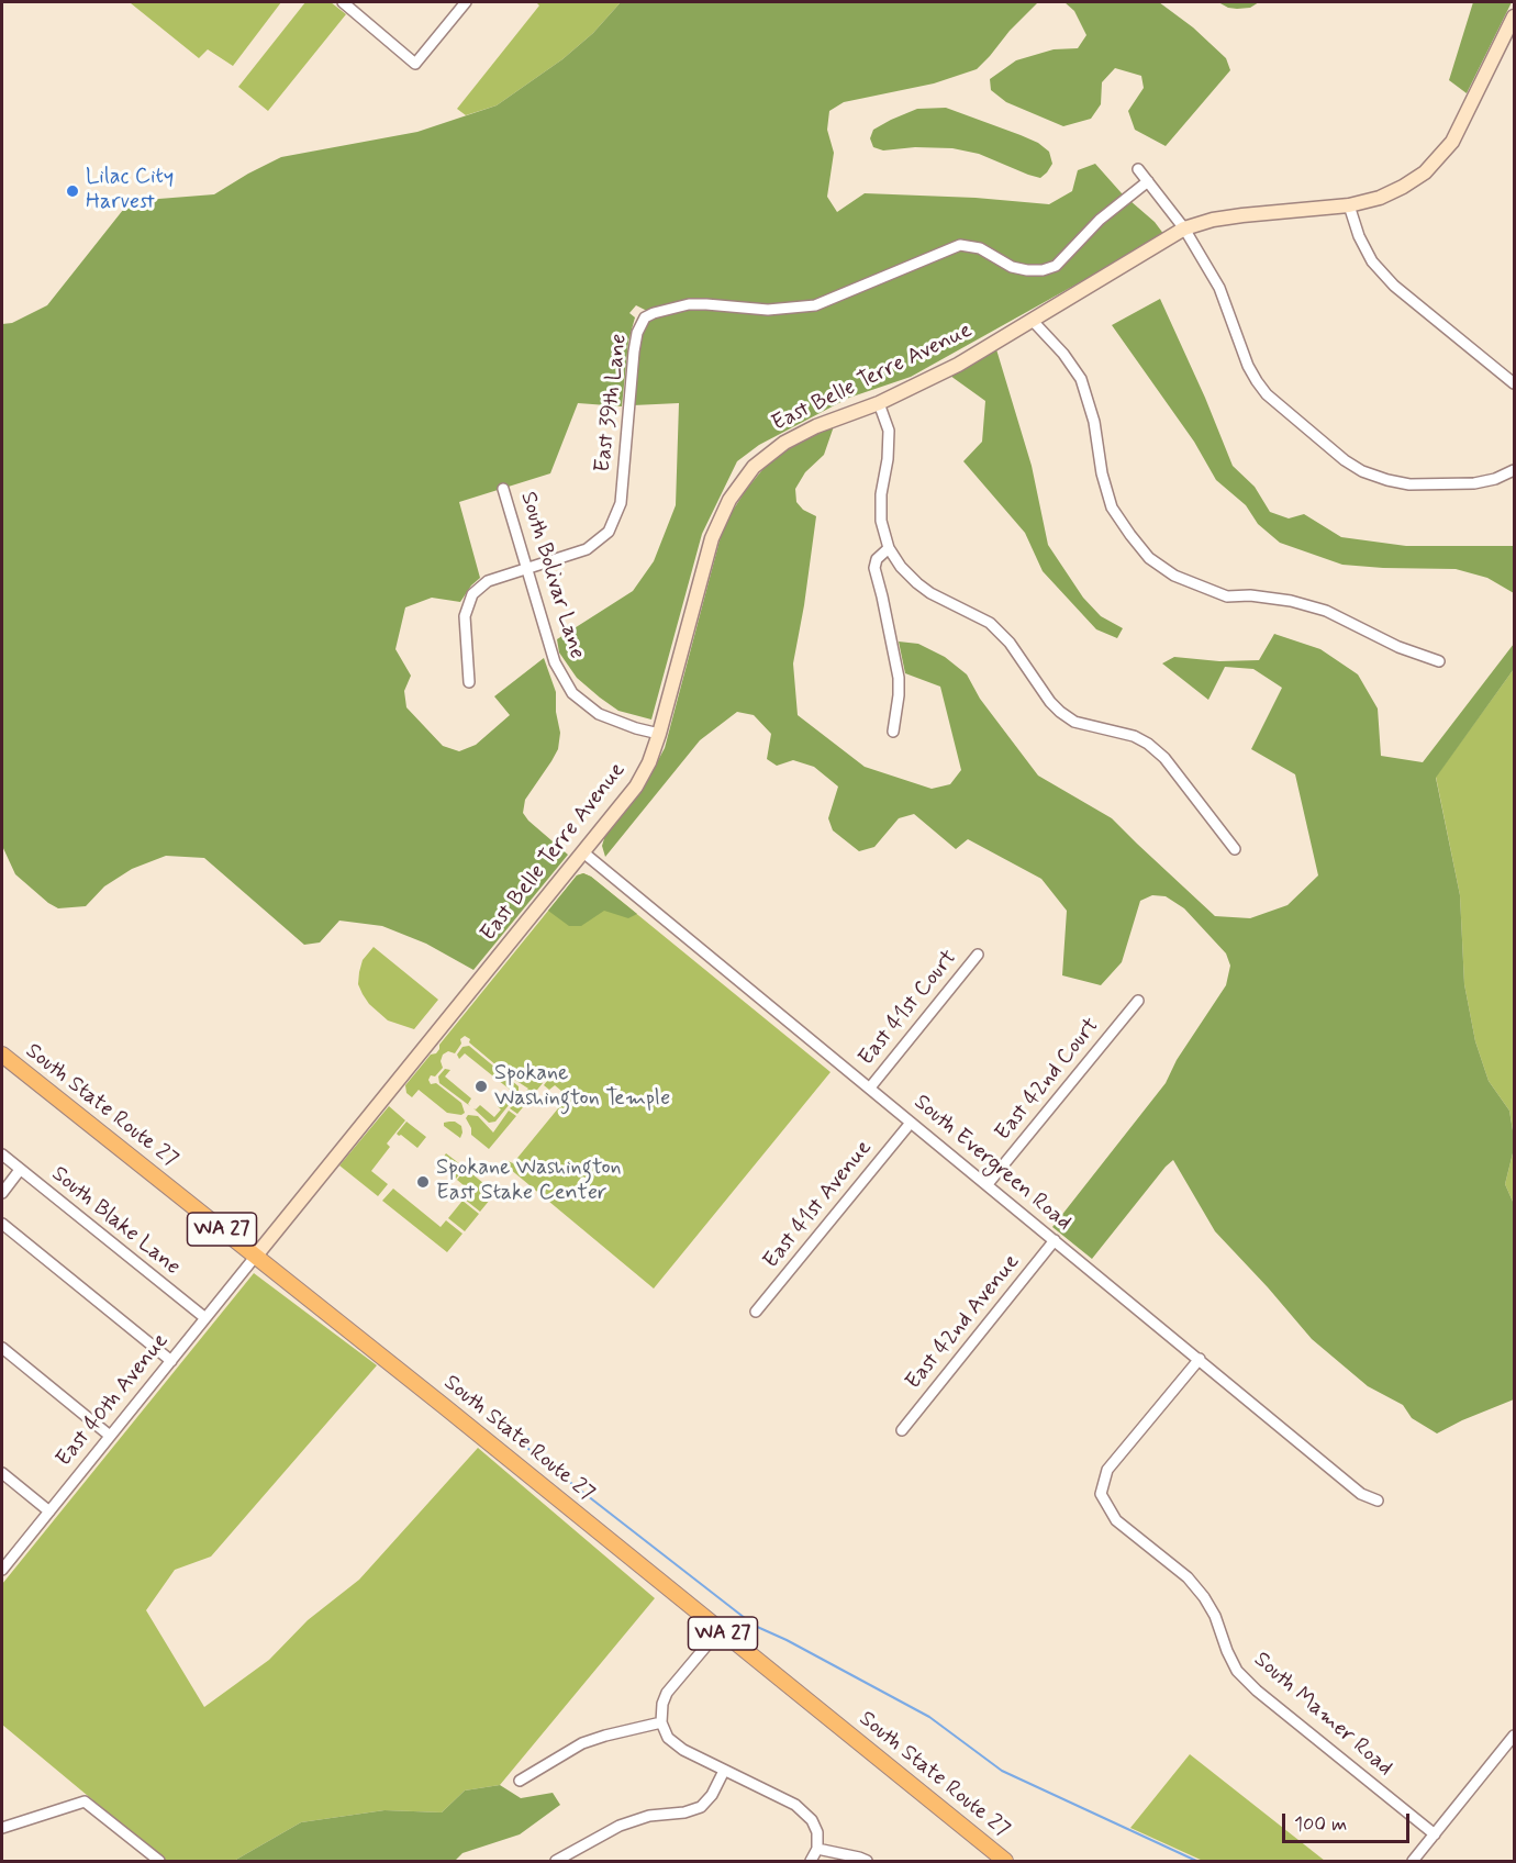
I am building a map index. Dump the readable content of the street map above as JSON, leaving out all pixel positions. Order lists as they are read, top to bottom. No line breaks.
{"streets":{"main road":["South State Route 27","WA 27"],"street":["East Belle Terre Avenue","East 39th Lane","South Bolivar Lane","East 41st Court","East 42nd Court","South Evergreen Road","East 41st Avenue","South Blake Lane","East 42nd Avenue","East 40th Avenue","South Mamer Road"]},"crossings":[["East Belle Terre Avenue","South Bolivar Lane"],["East Belle Terre Avenue","South State Route 27"],["East Belle Terre Avenue","South Evergreen Road"],["East Belle Terre Avenue","East 40th Avenue"],["East 39th Lane","South Bolivar Lane"],["East 41st Court","South Evergreen Road"],["East 42nd Court","South Evergreen Road"],["South State Route 27","East 40th Avenue"],["South Evergreen Road","East 41st Avenue"],["South Evergreen Road","East 42nd Avenue"],["South Evergreen Road","South Mamer Road"],["South Blake Lane","East 40th Avenue"]],"places":["Lilac City Harvest","Spokane Washington Temple","Spokane Washington East Stake Center"],"scale_bar":"100 m"}
